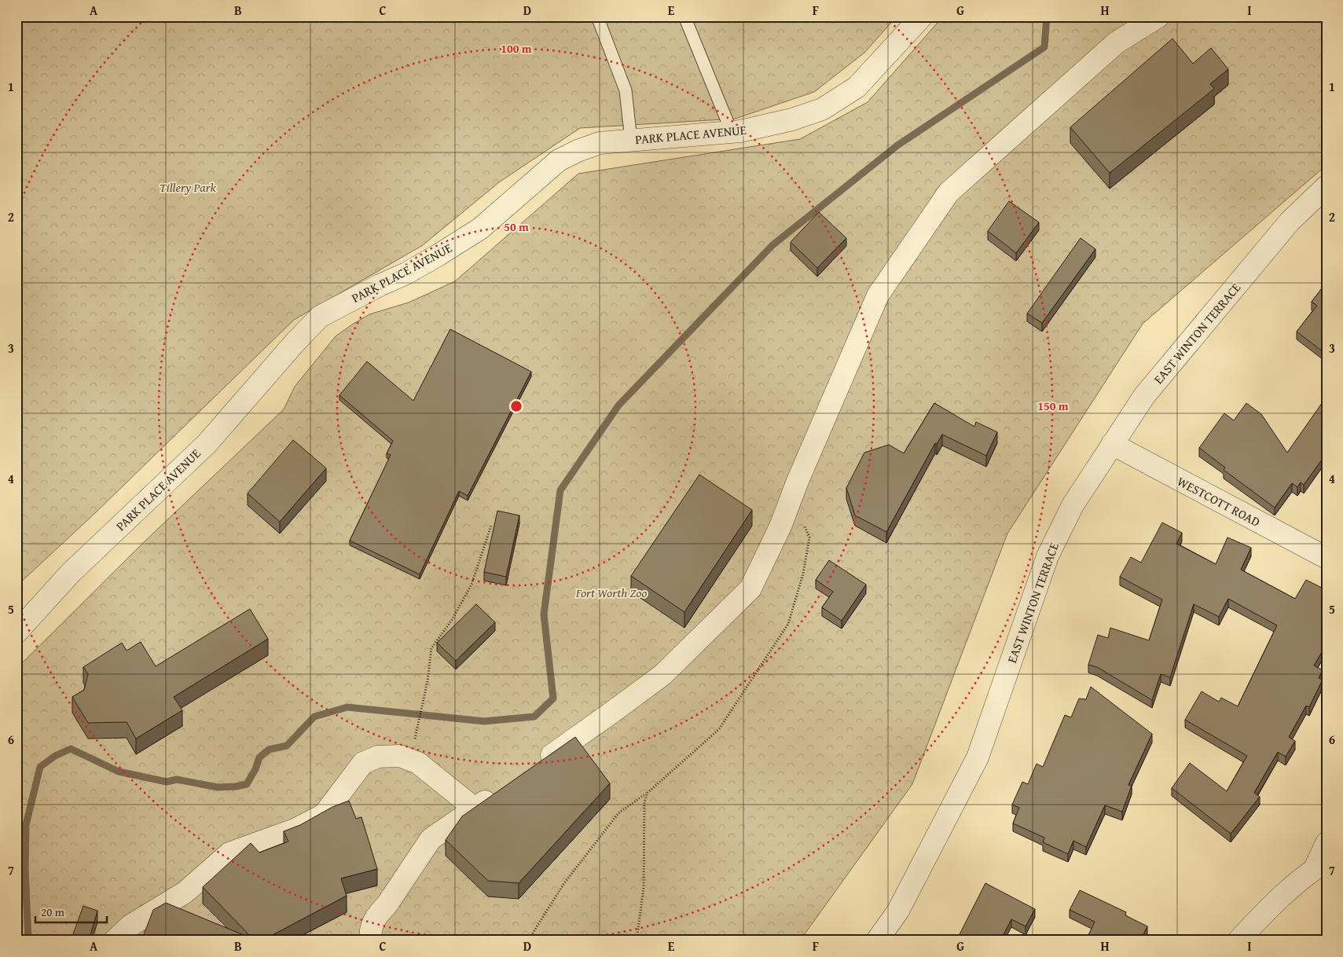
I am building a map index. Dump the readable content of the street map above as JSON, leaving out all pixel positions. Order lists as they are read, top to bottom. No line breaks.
{"streets":{"street":["PARK PLACE AVENUE","EAST WINTON TERRACE","WESTCOTT ROAD"]},"crossings":[["EAST WINTON TERRACE","WESTCOTT ROAD"]],"parks":["Tillery Park","Fort Worth Zoo"],"scale_bar":"20 m","grid":{"columns":["A","B","C","D","E","F","G","H","I"],"rows":["1","2","3","4","5","6","7"]},"rings":["100 m","50 m","150 m"]}
